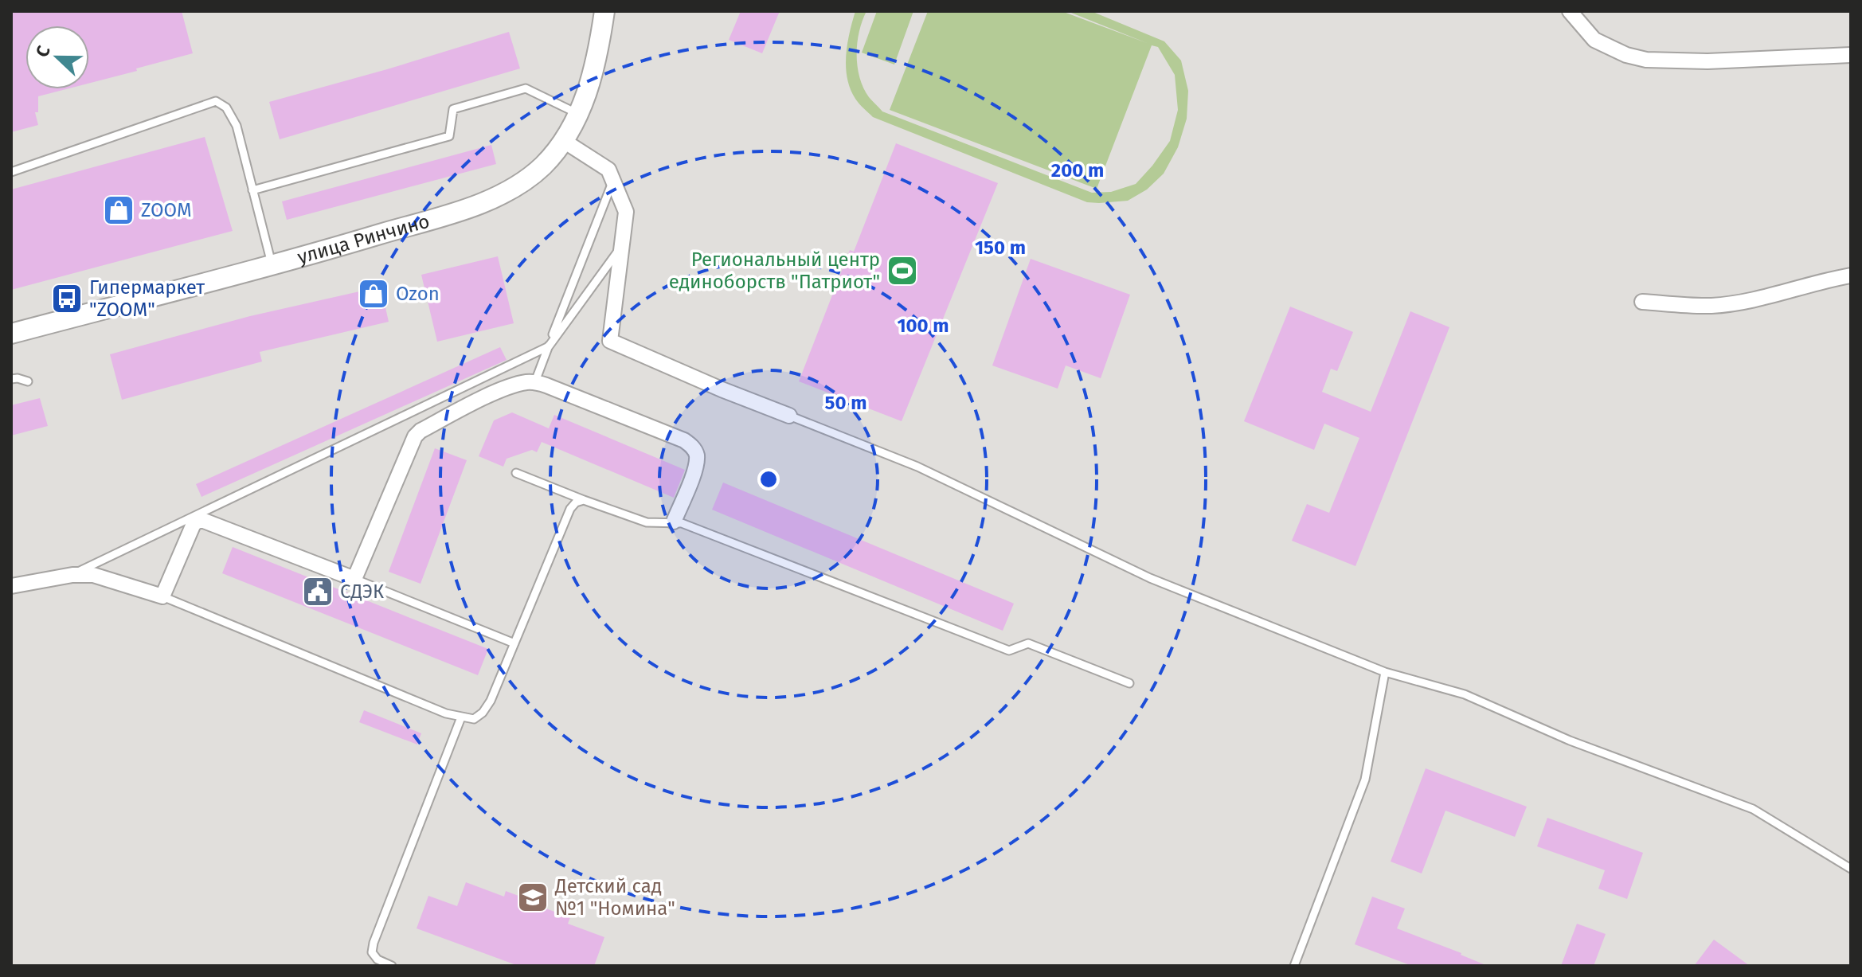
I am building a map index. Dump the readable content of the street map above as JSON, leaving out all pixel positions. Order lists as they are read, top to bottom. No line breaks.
{"streets":{"street":["улица Ринчино"]},"places":{"shop":["ZOOM","Ozon"],"sports":["Региональный центр единоборств \"Патриот\""],"bus stop":["Гипермаркет \"ZOOM\""],"public building":["СДЭК"],"school or university":["Детский сад №1 \"Номина\""]},"north":"left","rings":["200 m","150 m","100 m","50 m"]}
